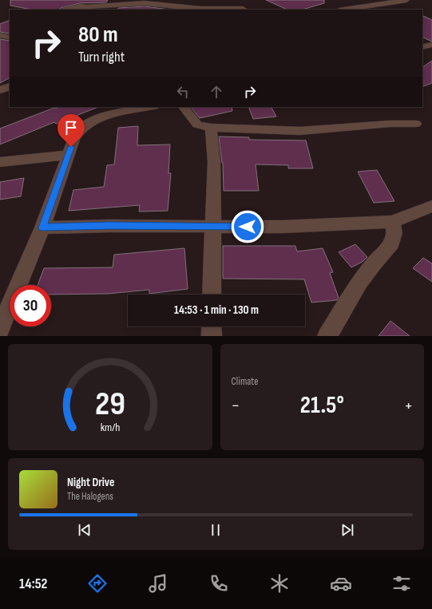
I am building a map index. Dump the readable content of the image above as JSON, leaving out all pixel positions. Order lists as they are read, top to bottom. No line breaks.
{"page":{"turn":["80 m","Turn right"],"limit":"30","trip":"14:53 · 1 min · 130 m","tile":"Climate","heat":["−","21.5°","+"],"song":["Night Drive","The Halogens"],"tabs":"14:52","gauge":["29","km/h"]}}
